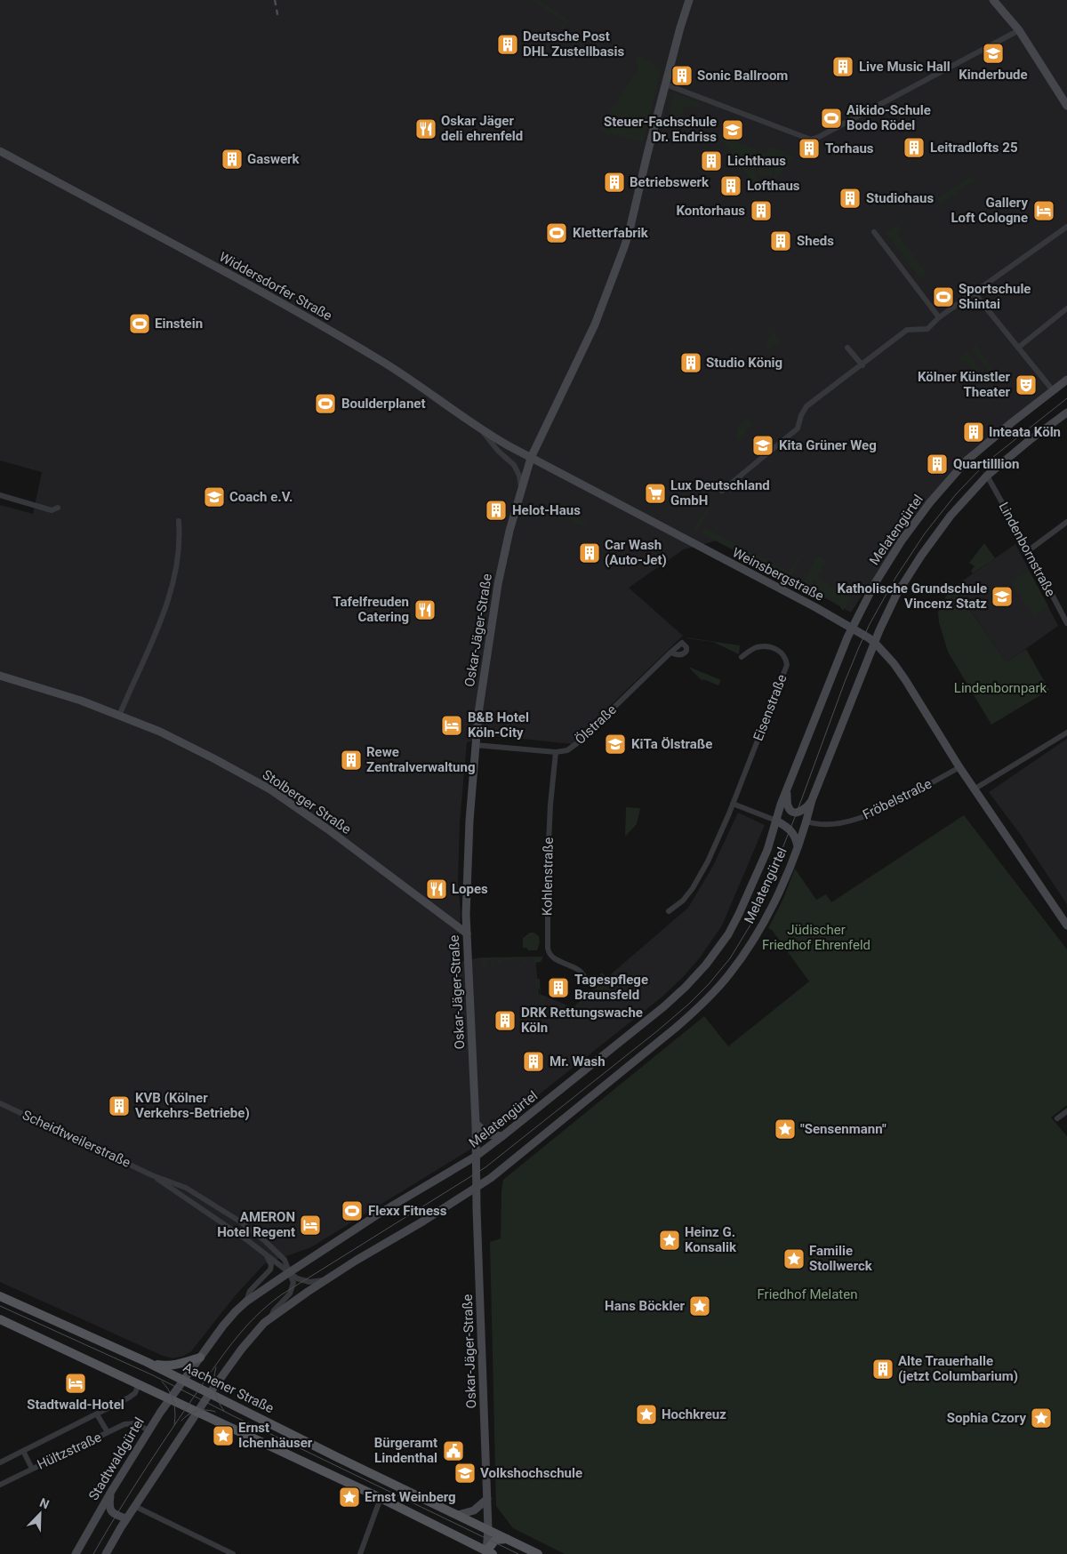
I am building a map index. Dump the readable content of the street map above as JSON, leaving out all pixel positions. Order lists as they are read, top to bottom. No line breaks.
{"streets":{"main road":["Widdersdorfer Straße","Melatengürtel","Weinsbergstraße","Oskar-Jäger-Straße","Stolberger Straße","Aachener Straße","Stadtwaldgürtel"],"street":["Lindenbornstraße","Eisenstraße","Ölstraße","Fröbelstraße","Kohlenstraße","Scheidtweilerstraße","Hültzstraße"]},"crossings":[["Widdersdorfer Straße","Weinsbergstraße"],["Widdersdorfer Straße","Oskar-Jäger-Straße"],["Melatengürtel","Lindenbornstraße"],["Melatengürtel","Weinsbergstraße"],["Melatengürtel","Oskar-Jäger-Straße"],["Melatengürtel","Fröbelstraße"],["Melatengürtel","Scheidtweilerstraße"],["Melatengürtel","Aachener Straße"],["Melatengürtel","Stadtwaldgürtel"],["Weinsbergstraße","Oskar-Jäger-Straße"],["Weinsbergstraße","Fröbelstraße"],["Oskar-Jäger-Straße","Ölstraße"],["Oskar-Jäger-Straße","Stolberger Straße"],["Oskar-Jäger-Straße","Aachener Straße"],["Ölstraße","Kohlenstraße"],["Aachener Straße","Stadtwaldgürtel"],["Hültzstraße","Stadtwaldgürtel"]],"parks":["Lindenbornpark","Jüdischer Friedhof Ehrenfeld","Friedhof Melaten"],"places":{"building":["Deutsche Post DHL Zustellbasis","Live Music Hall","Sonic Ballroom","Leitradlofts 25","Torhaus","Gaswerk","Lichthaus","Betriebswerk","Lofthaus","Studiohaus","Kontorhaus","Sheds","Studio König","Inteata Köln","Quartilllion","Helot-Haus","Car Wash (Auto-Jet)","Rewe Zentralverwaltung","Tagespflege Braunsfeld","DRK Rettungswache Köln","Mr. Wash","KVB (Kölner Verkehrs-Betriebe)","Alte Trauerhalle (jetzt Columbarium)"],"school or university":["Kinderbude","Steuer-Fachschule Dr. Endriss","Kita Grüner Weg","Coach e.V.","Katholische Grundschule Vincenz Statz","KiTa Ölstraße","Volkshochschule"],"sports":["Aikido-Schule Bodo Rödel","Kletterfabrik","Sportschule Shintai","Einstein","Boulderplanet","Flexx Fitness"],"restaurant":["Oskar Jäger deli ehrenfeld","Tafelfreuden Catering","Lopes"],"hotel":["Gallery Loft Cologne","B&B Hotel Köln-City","AMERON Hotel Regent","Stadtwald-Hotel"],"theatre":["Kölner Künstler Theater"],"supermarket":["Lux Deutschland GmbH"],"place":["\"Sensenmann\"","Heinz G. Konsalik","Familie Stollwerck","Hans Böckler","Hochkreuz","Sophia Czory","Ernst Ichenhäuser","Ernst Weinberg"],"public building":["Bürgeramt Lindenthal"]},"north":"top right"}
